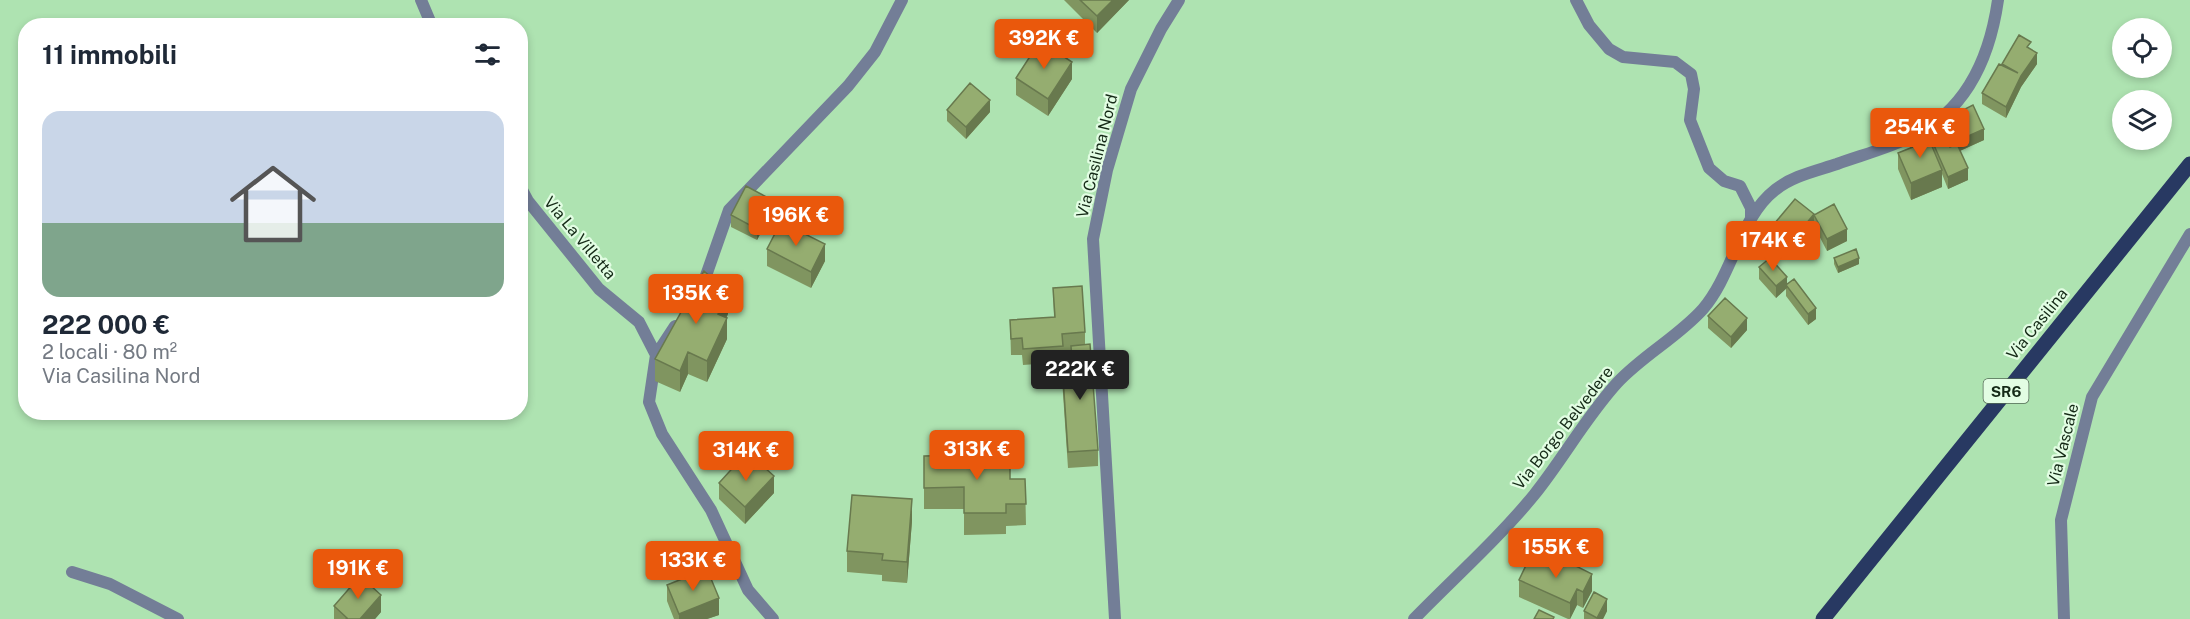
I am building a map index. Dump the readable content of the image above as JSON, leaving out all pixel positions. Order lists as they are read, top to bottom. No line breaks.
{"streets":{"main road":["Via Casilina","SR6"],"street":["Via Casilina Nord","Via La Villetta","Via Borgo Belvedere","Via Vascale"]},"page":{"heading":"11 immobili","price":["392K €","254K €","196K €","174K €","135K €","222K €","313K €","314K €","155K €","133K €","191K €"],"list":[{"name":"222 000 €","note":"2 locali · 80 m² · Via Casilina Nord"}]}}
